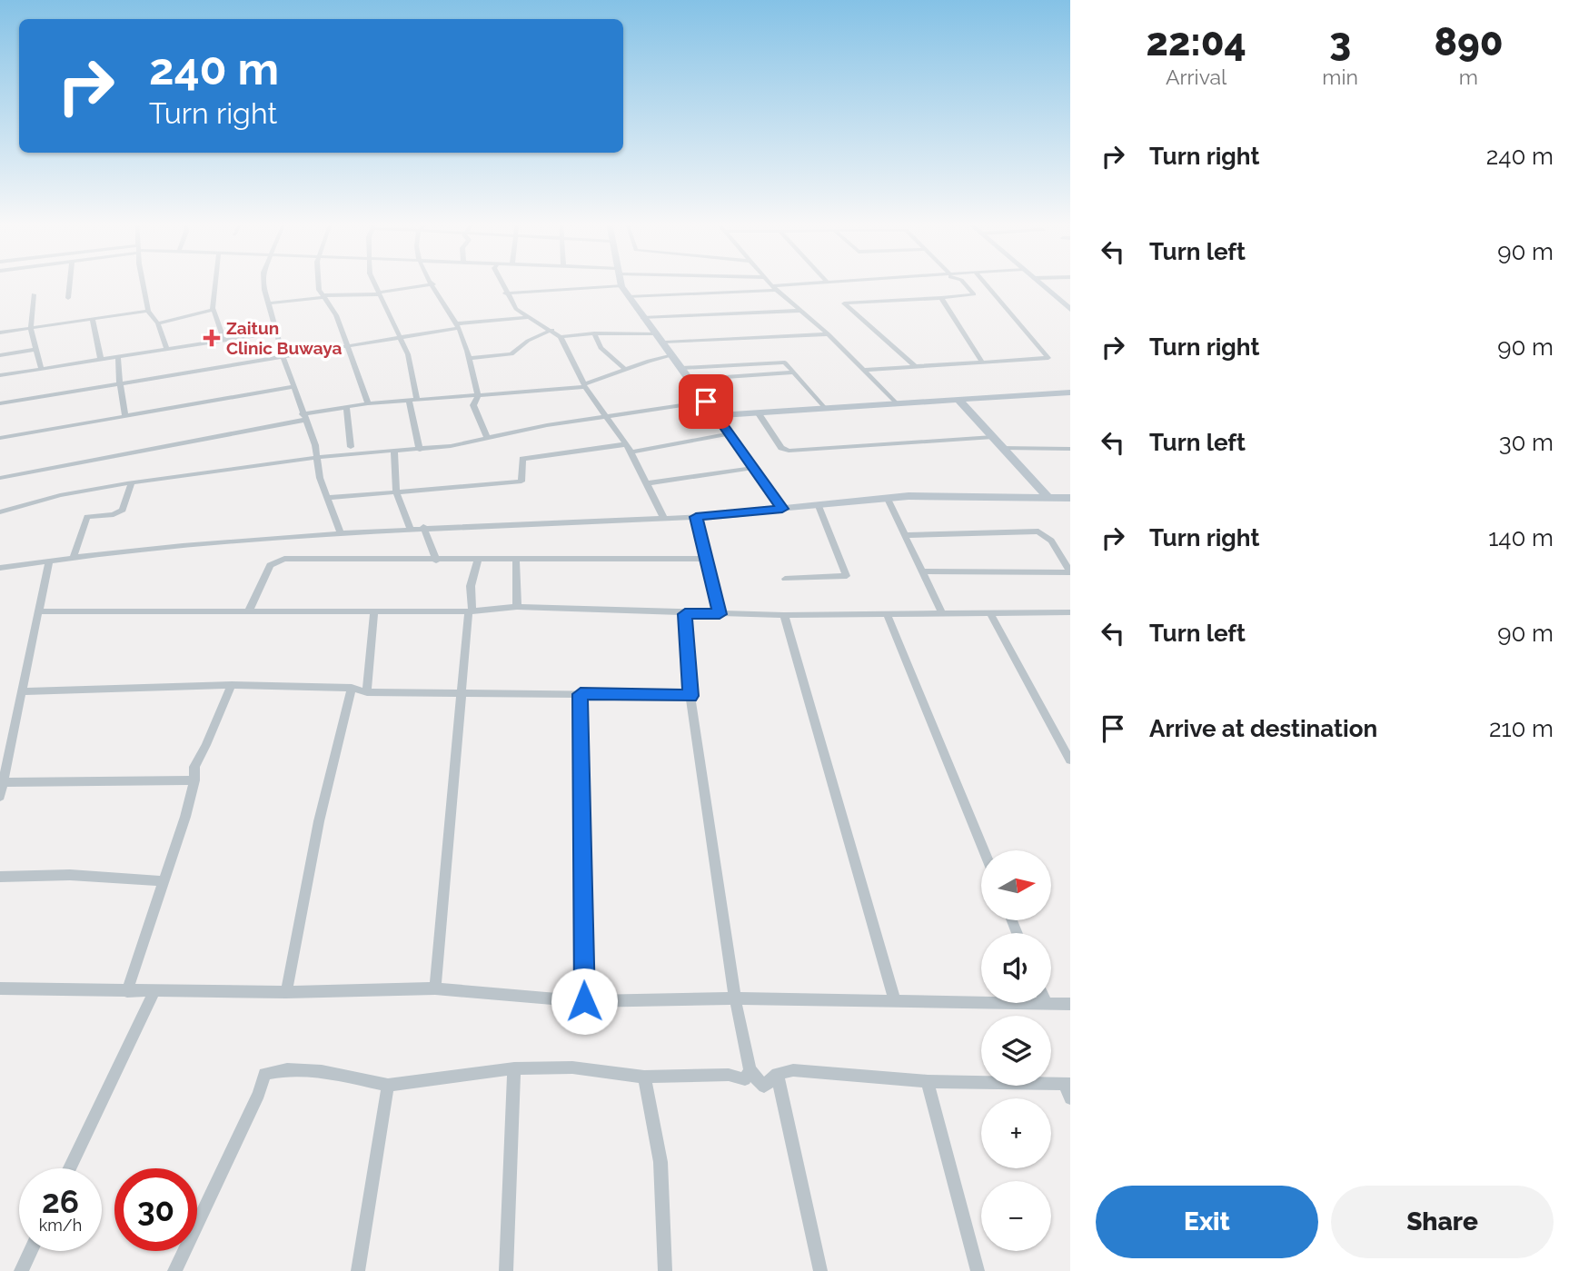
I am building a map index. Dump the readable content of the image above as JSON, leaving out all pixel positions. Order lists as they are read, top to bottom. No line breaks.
{"places":{"health":["Zaitun Clinic Buwaya"]},"north":"right","page":{"eta":["22:04","Arrival","3","min","890","m"],"turn":["240 m","Turn right"],"list":[{"name":"Turn right","value":"240 m"},{"name":"Turn left","value":"90 m"},{"name":"Turn right","value":"90 m"},{"name":"Turn left","value":"30 m"},{"name":"Turn right","value":"140 m"},{"name":"Turn left","value":"90 m"},{"name":"Arrive at destination","value":"210 m"}],"map_buttons":["+","−"],"speed":"26 km/h","limit":"30","buttons":["Exit","Share"]}}
